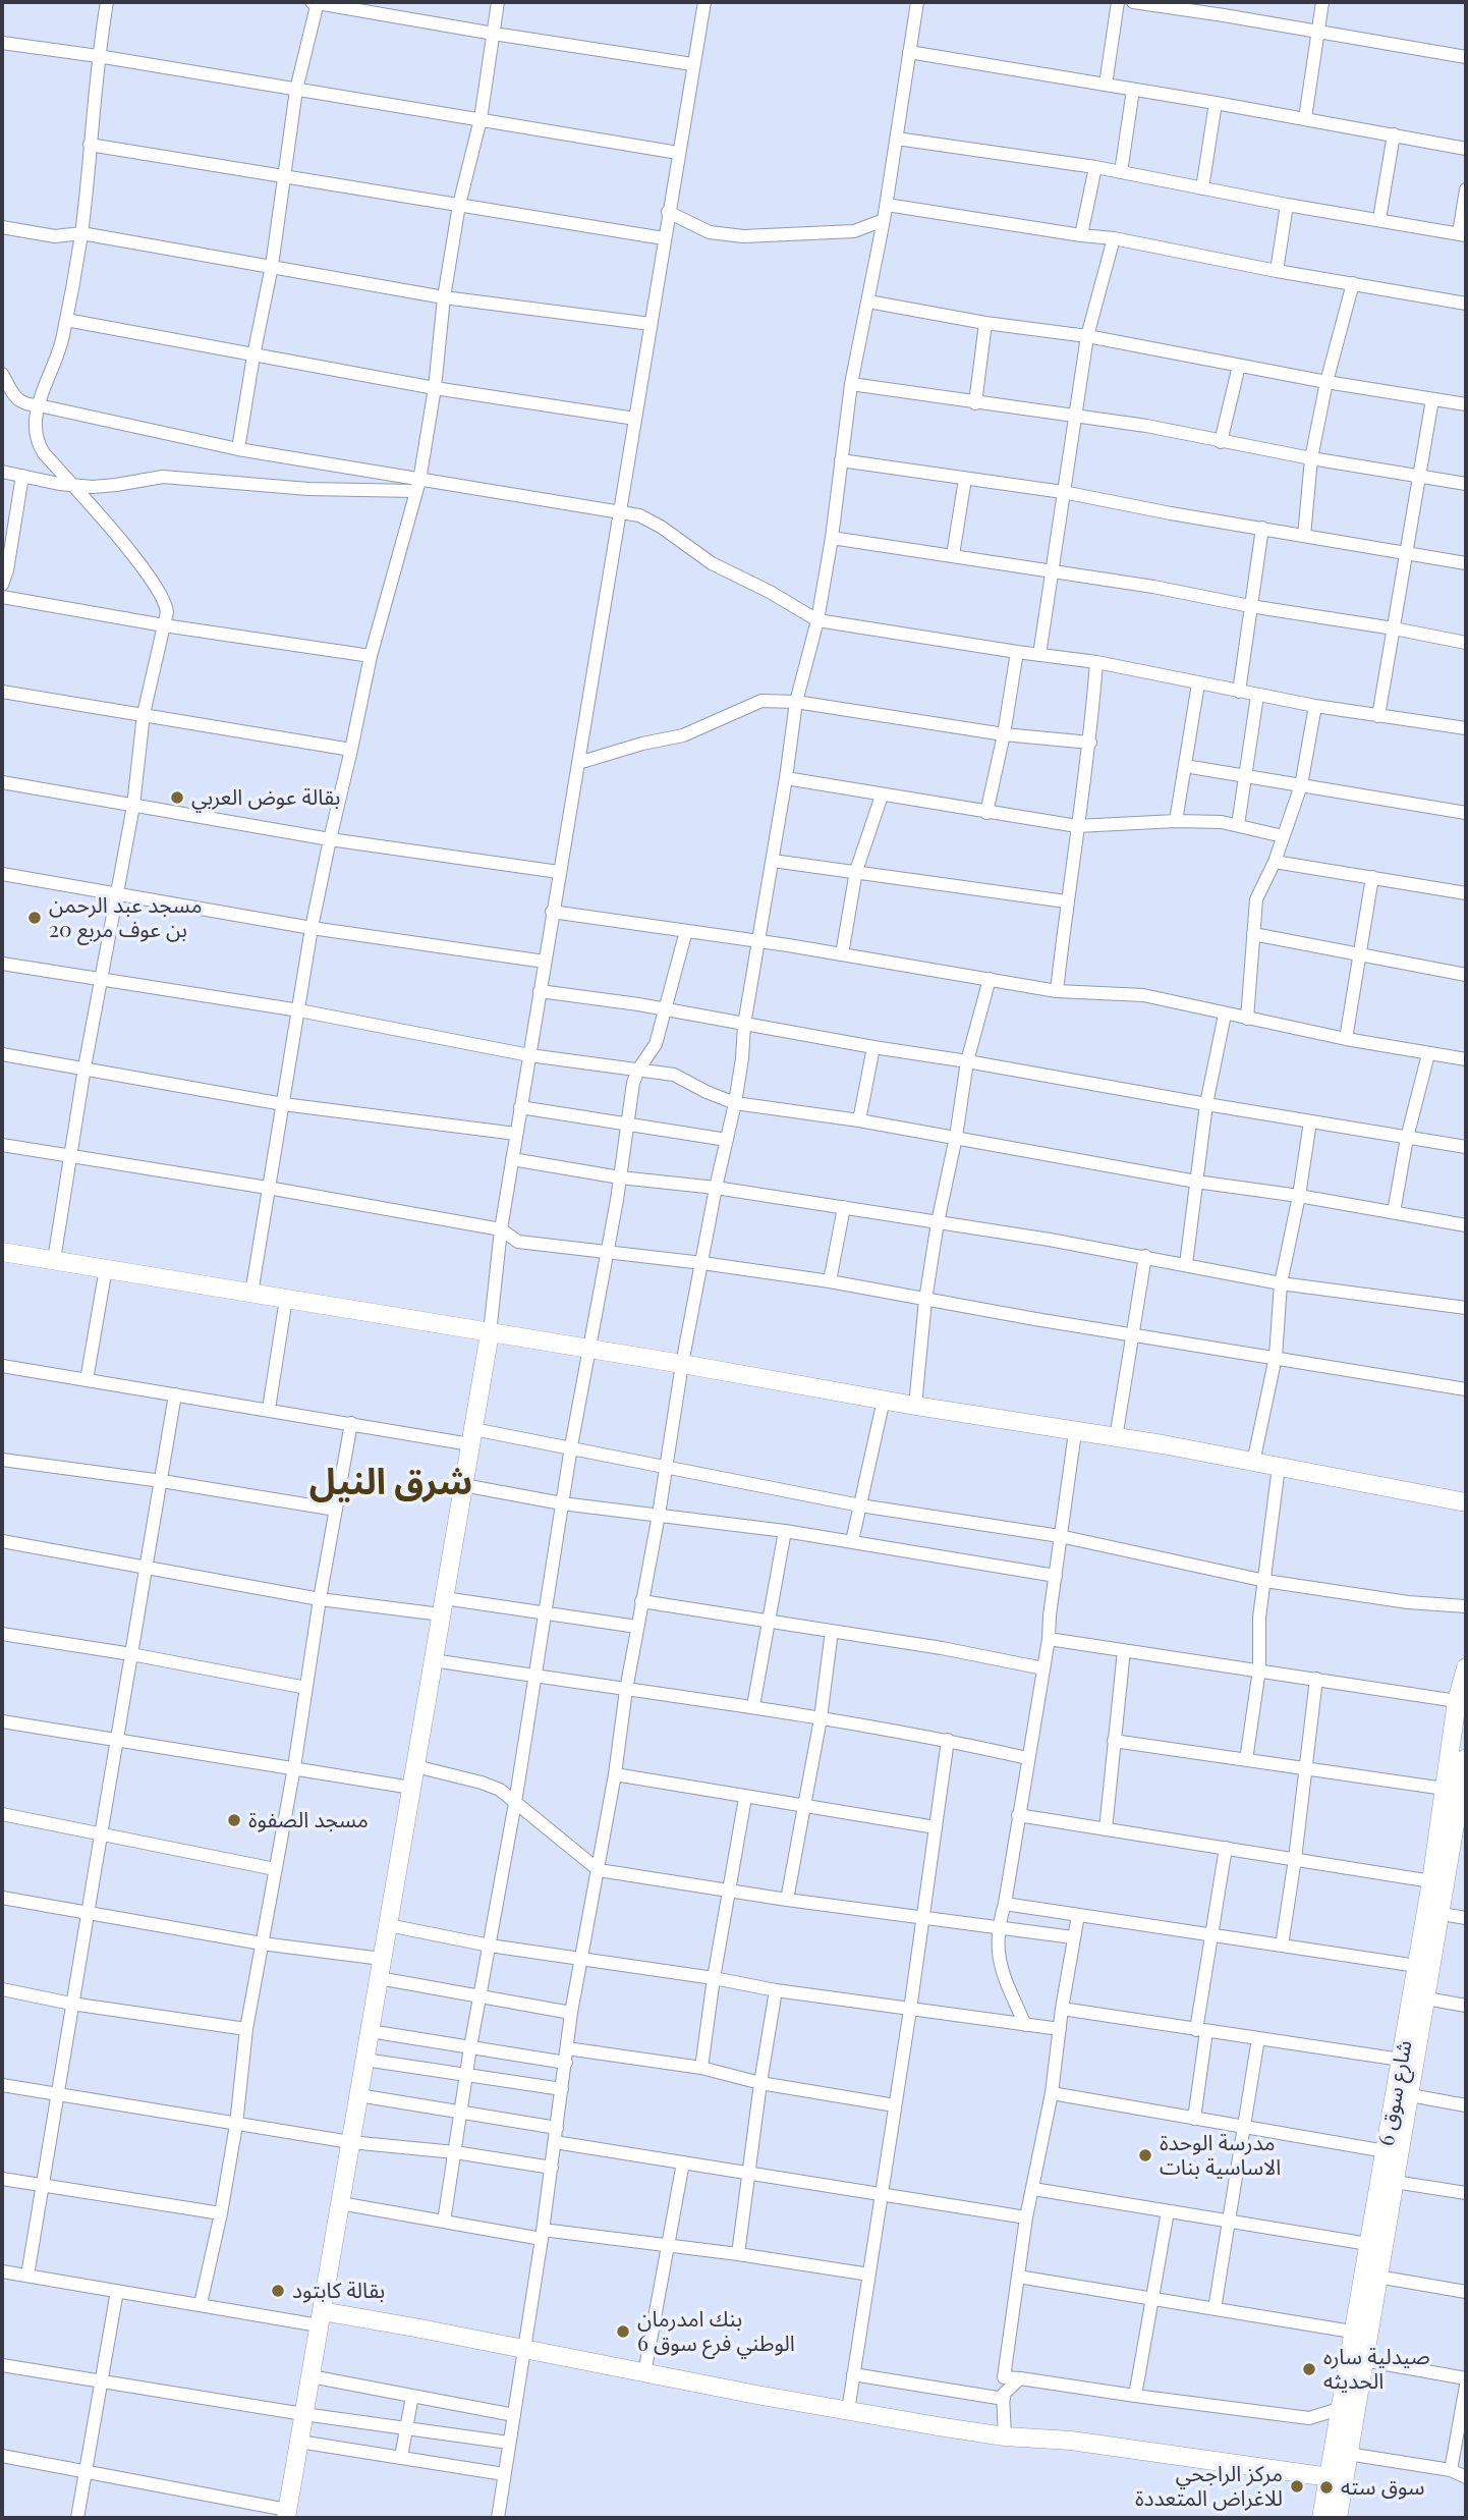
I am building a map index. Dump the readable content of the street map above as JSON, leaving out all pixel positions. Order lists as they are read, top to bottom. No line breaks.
{"streets":{"street":["شارع سوق 6"]},"districts":["شرق النيل"],"places":["بقالة عوض العربي","مسجد عبد الرحمن بن عوف مربع 20","مسجد الصفوة","مدرسة الوحدة الاساسية بنات","بقالة كابتود","بنك امدرمان الوطني فرع سوق 6","صيدلية ساره الحديثه","مركز الراجحي للاغراض المتعددة","سوق سته"]}
